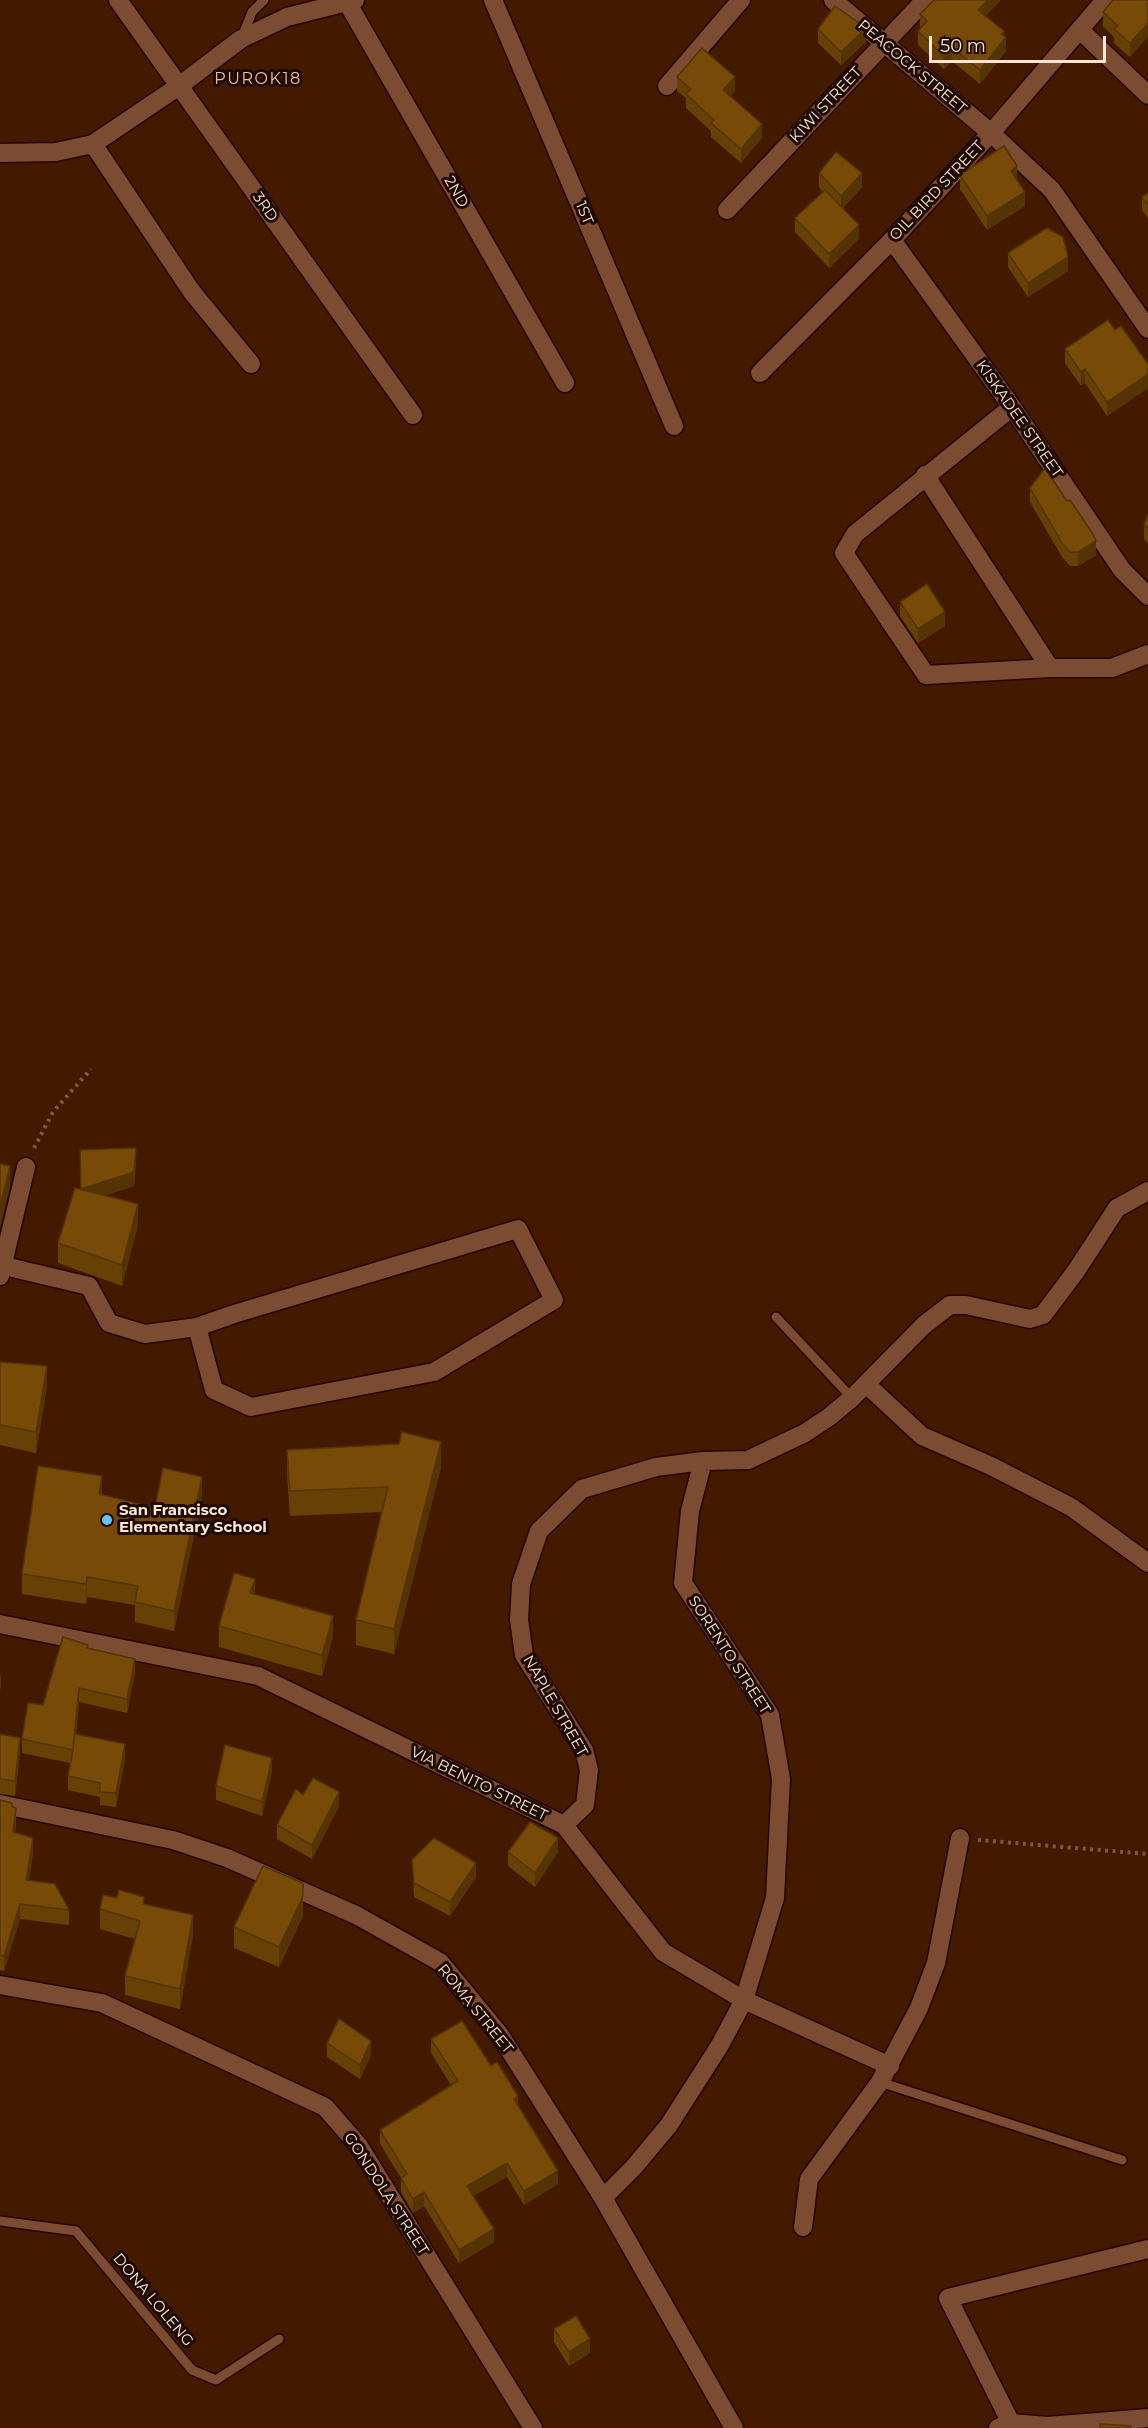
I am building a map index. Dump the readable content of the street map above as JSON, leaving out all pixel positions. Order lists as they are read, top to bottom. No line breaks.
{"streets":{"street":["PEACOCK STREET","KIWI STREET","OIL BIRD STREET","2ND","3RD","1ST","KISKADEE STREET","SORENTO STREET","NAPLE STREET","VIA BENITO STREET","ROMA STREET","GONDOLA STREET"],"lane":["DONA LOLENG"]},"crossings":[["PEACOCK STREET","KIWI STREET"],["PEACOCK STREET","OIL BIRD STREET"],["OIL BIRD STREET","KISKADEE STREET"],["SORENTO STREET","NAPLE STREET"],["SORENTO STREET","VIA BENITO STREET"],["SORENTO STREET","ROMA STREET"],["NAPLE STREET","VIA BENITO STREET"]],"districts":["PUROK18"],"places":["San Francisco Elementary School"],"scale_bar":"50 m"}
